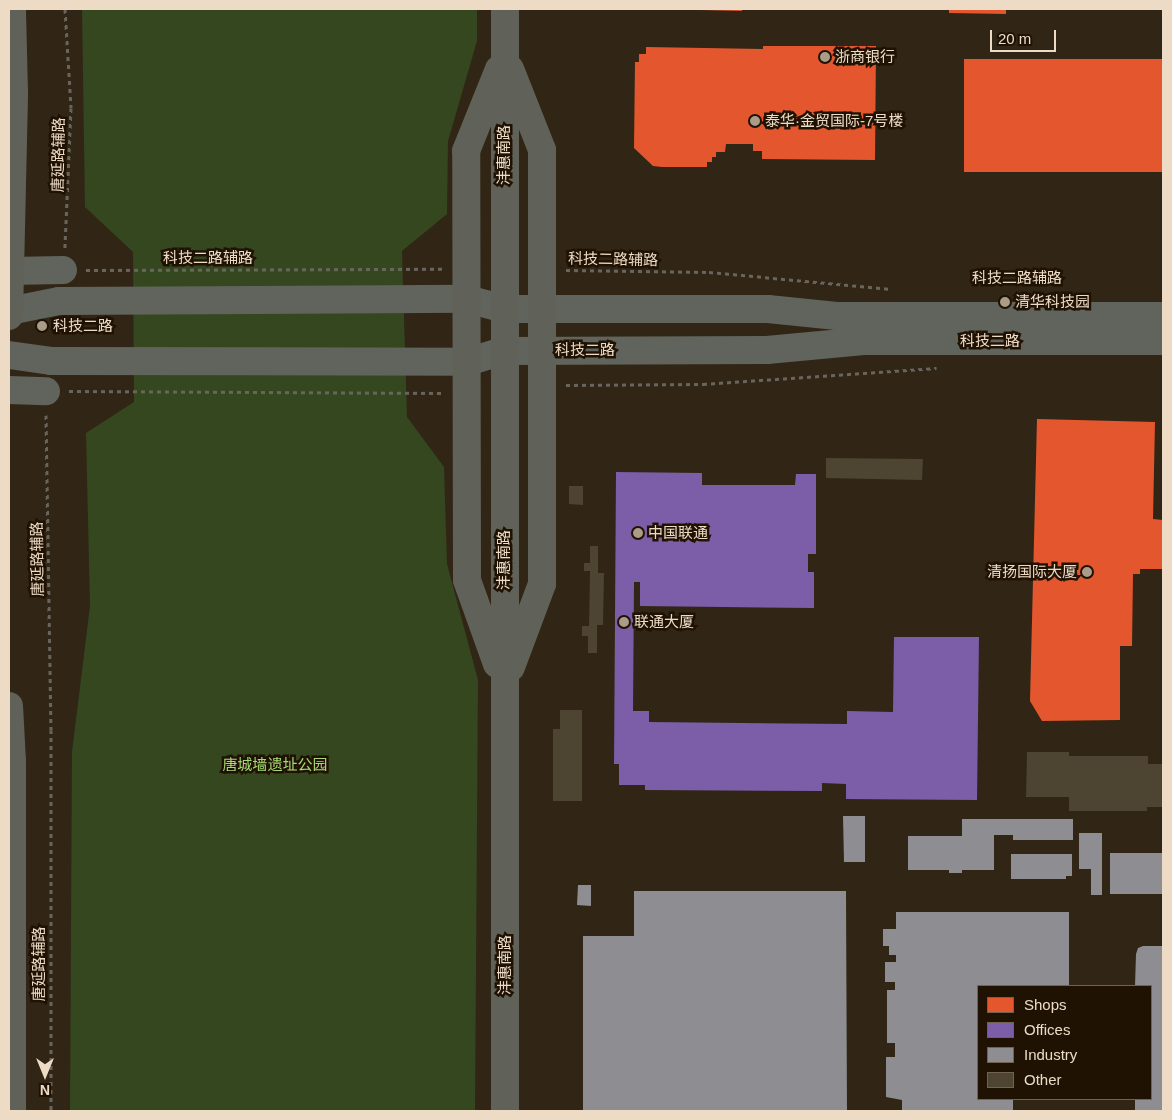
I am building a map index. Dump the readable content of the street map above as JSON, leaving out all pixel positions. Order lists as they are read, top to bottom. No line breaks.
{"streets":{"main road":["沣惠南路","科技二路"],"path":["唐延路辅路","科技二路辅路"]},"crossings":[["唐延路辅路","科技二路辅路"],["沣惠南路","科技二路"]],"parks":["唐城墙遗址公园"],"places":["浙商银行","泰华·金贸国际-7号楼","清华科技园","科技二路","中国联通","清扬国际大厦","联通大厦"],"legend":["Shops","Offices","Industry","Other"],"scale_bar":"20 m","north":"bottom"}
